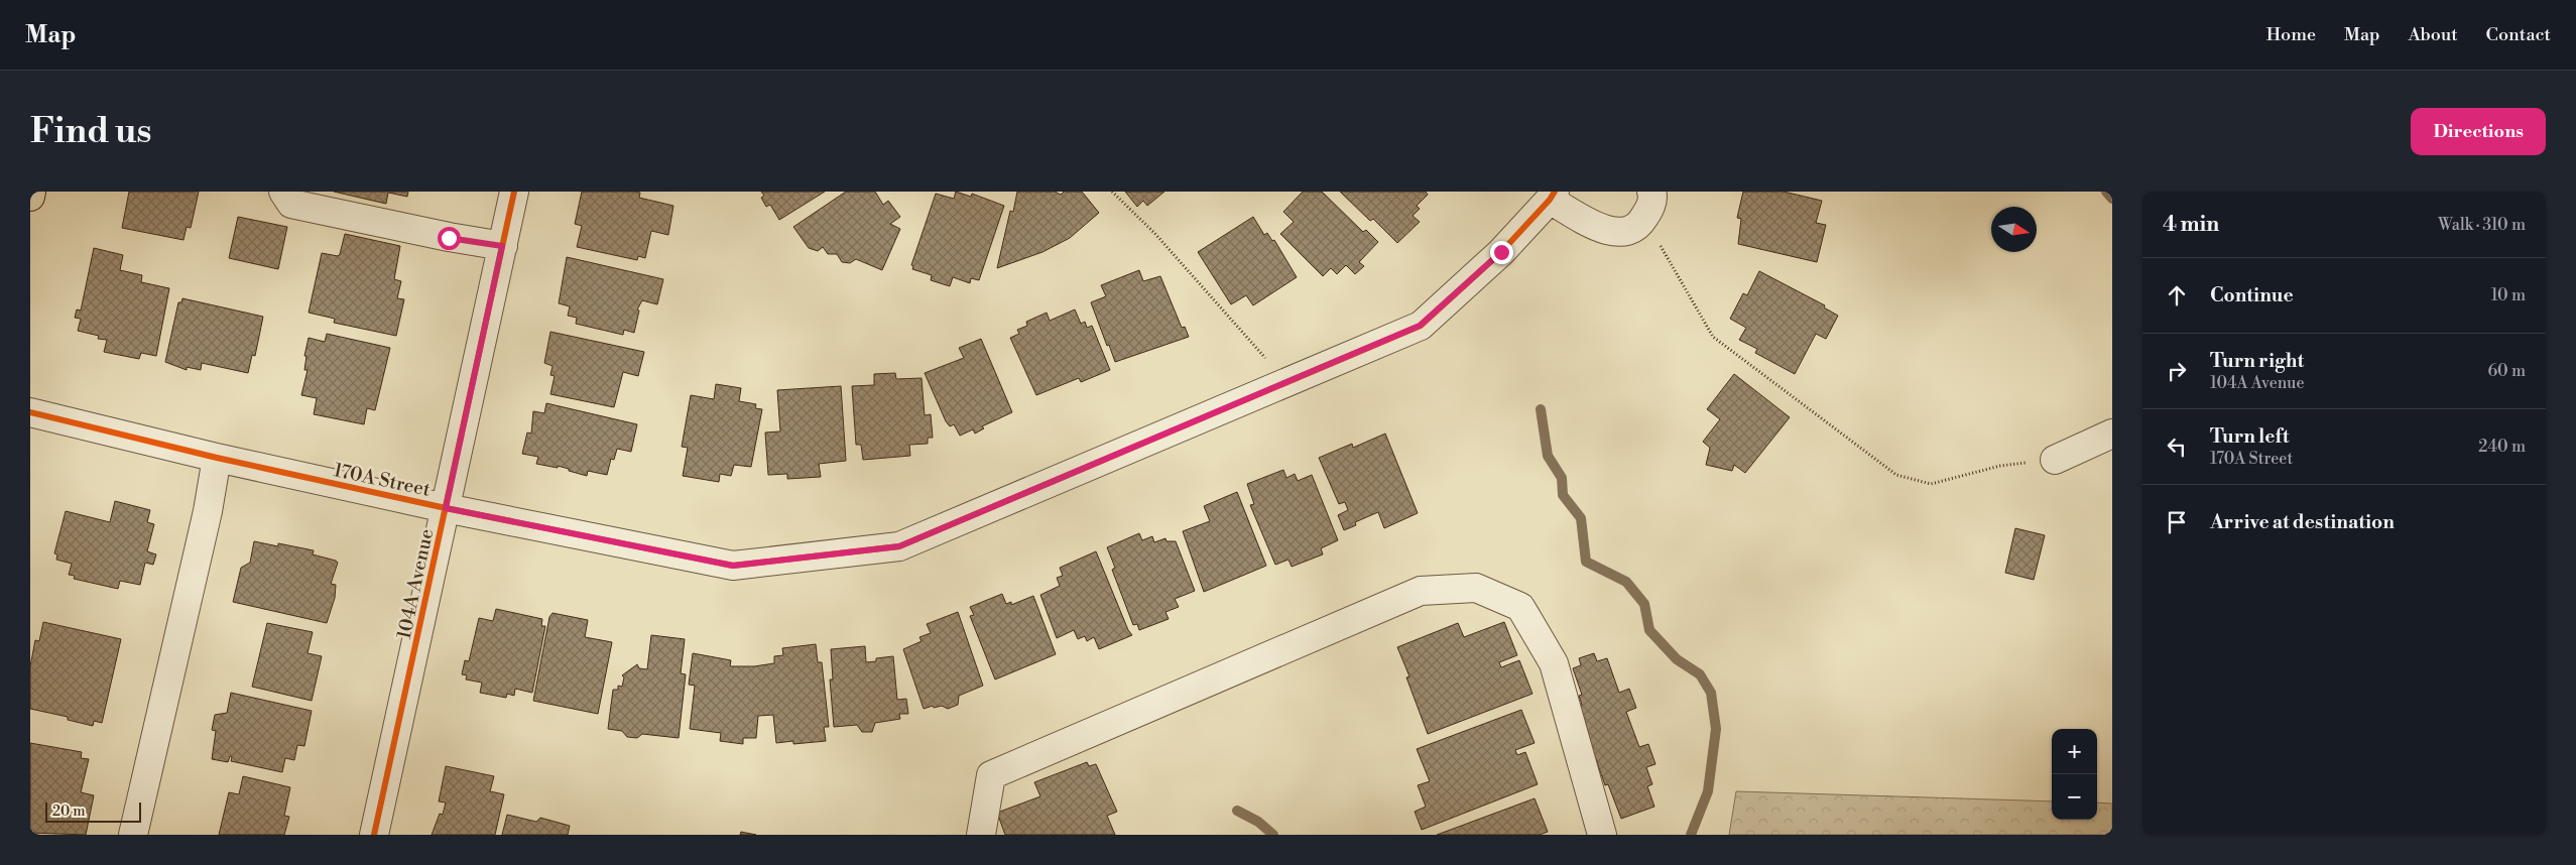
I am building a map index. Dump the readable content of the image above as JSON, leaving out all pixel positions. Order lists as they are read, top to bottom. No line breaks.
{"streets":{"street":["170A Street","104A Avenue"]},"crossings":[["170A Street","104A Avenue"]],"scale_bar":"20 m","north":"right","page":{"header":"Map","nav":["Home","Map","About","Contact"],"buttons":"Directions","title":"Find us","heading":["4 min","Walk · 310 m"],"list":[["Continue","10 m"],["Turn right","104A Avenue","60 m"],["Turn left","170A Street","240 m"],"Arrive at destination"],"map_buttons":["+","−"],"scale":"20 m"}}
